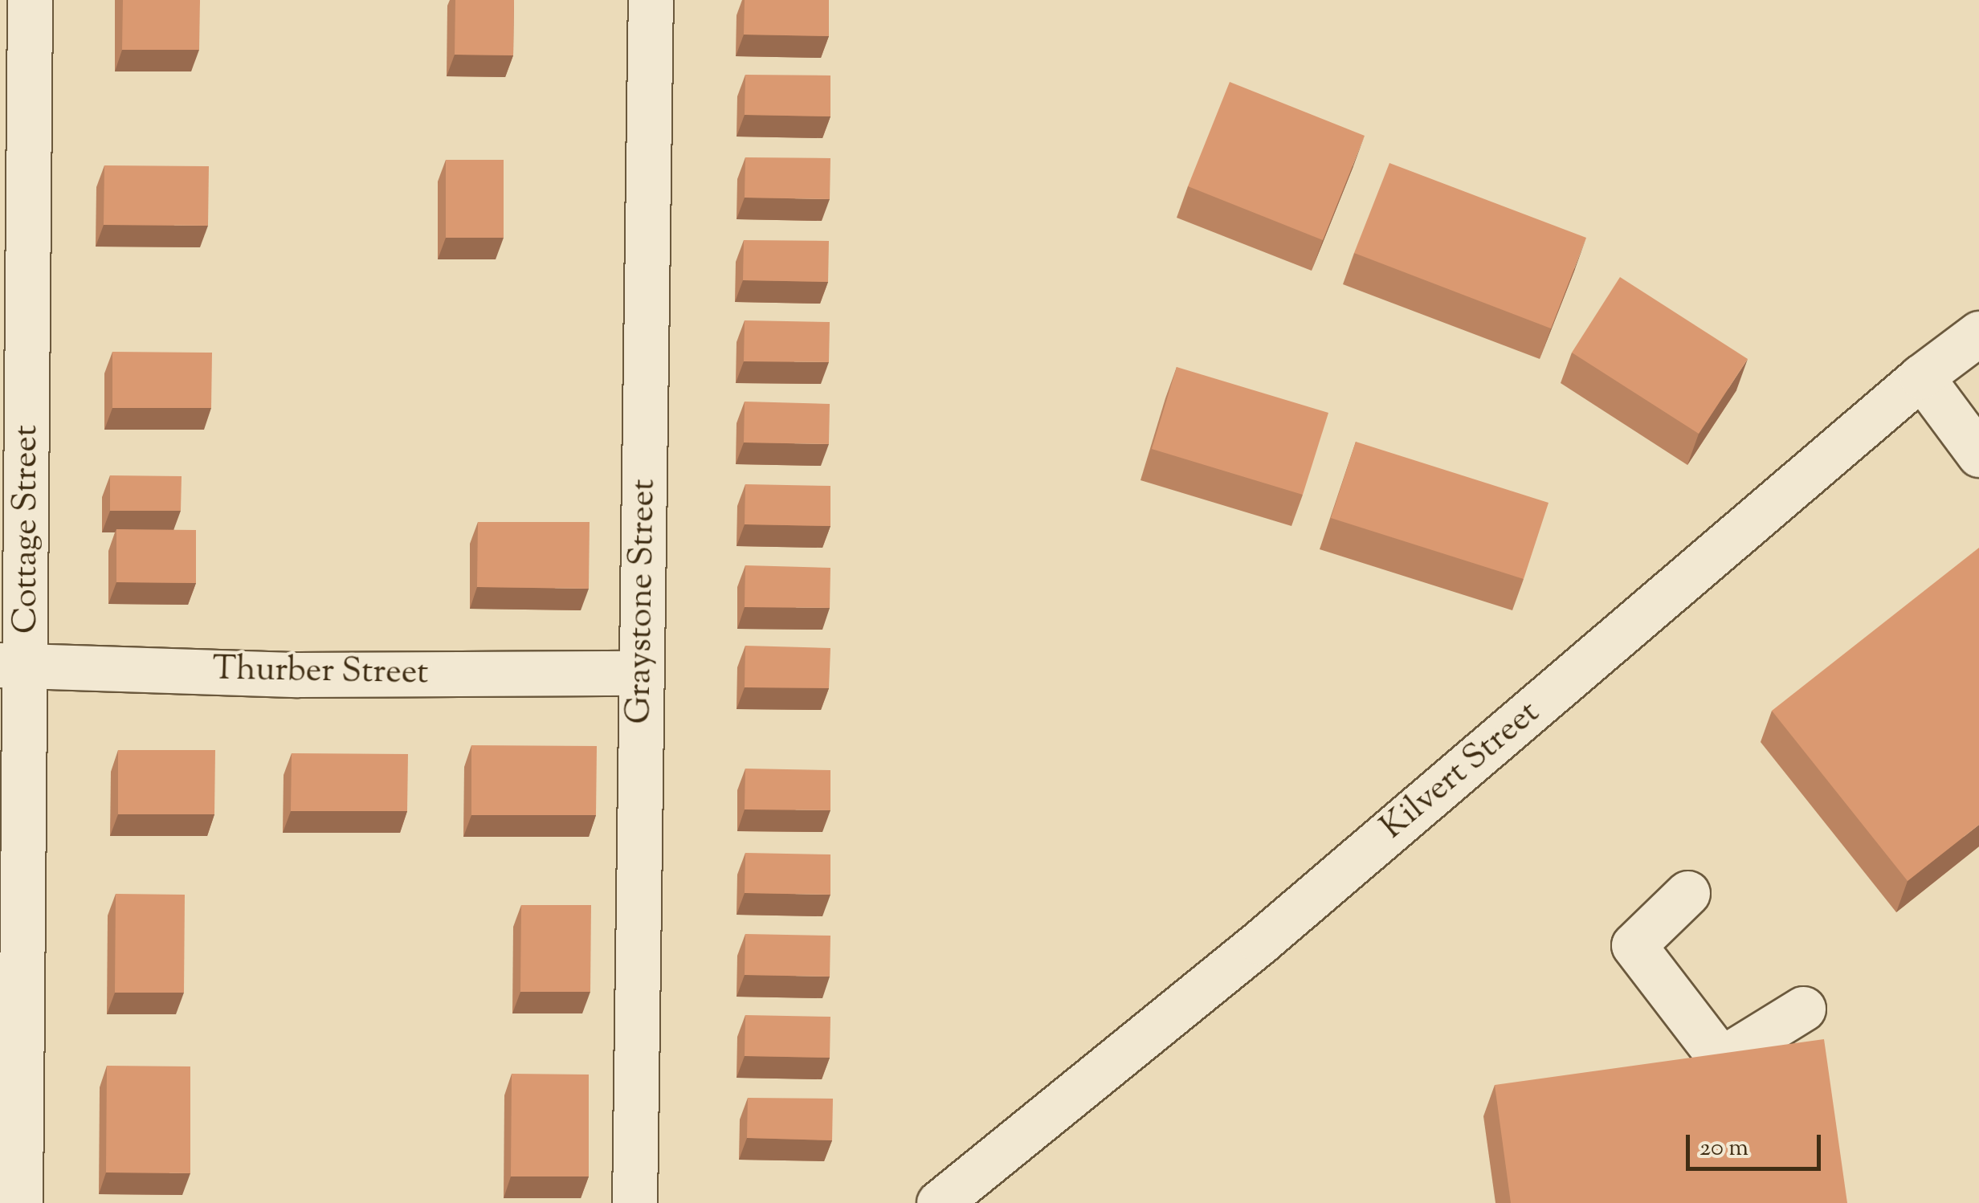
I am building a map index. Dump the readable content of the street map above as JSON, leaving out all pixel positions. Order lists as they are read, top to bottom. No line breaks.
{"streets":{"street":["Cottage Street","Graystone Street","Thurber Street","Kilvert Street"]},"crossings":[["Cottage Street","Thurber Street"],["Graystone Street","Thurber Street"]],"scale_bar":"20 m"}
